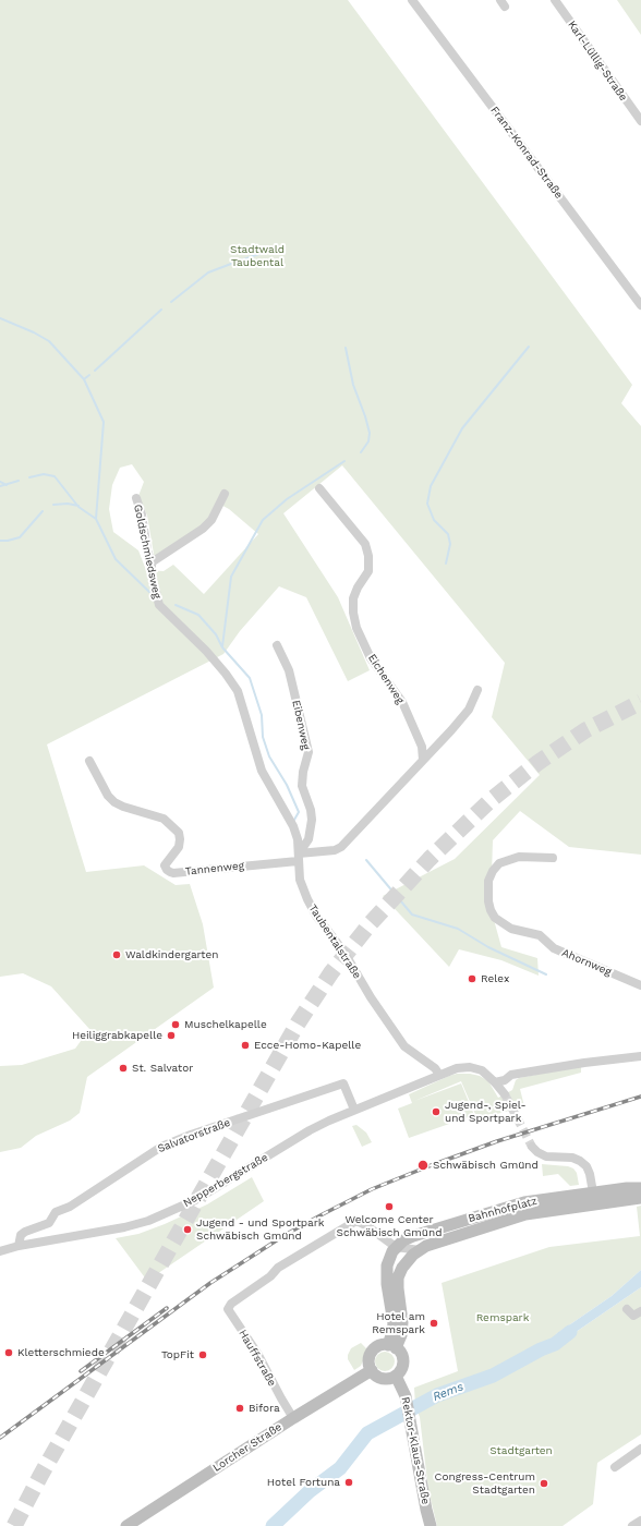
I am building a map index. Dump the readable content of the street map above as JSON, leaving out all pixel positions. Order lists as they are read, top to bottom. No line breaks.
{"streets":{"main road":["Bahnhofplatz","Lorcher Straße","Rektor-Klaus-Straße"],"street":["Karl-Lüllig-Straße","Franz-Konrad-Straße","Goldschmiedsweg","Eichenweg","Eibenweg","Tannenweg","Taubentalstraße","Ahornweg","Salvatorstraße","Nepperbergstraße","Hauffstraße"]},"crossings":[["Goldschmiedsweg","Taubentalstraße"],["Eibenweg","Tannenweg"],["Eibenweg","Taubentalstraße"],["Tannenweg","Taubentalstraße"],["Taubentalstraße","Nepperbergstraße"],["Salvatorstraße","Nepperbergstraße"],["Bahnhofplatz","Hauffstraße"],["Bahnhofplatz","Lorcher Straße"],["Bahnhofplatz","Rektor-Klaus-Straße"],["Hauffstraße","Lorcher Straße"],["Lorcher Straße","Rektor-Klaus-Straße"]],"water":["Rems"],"parks":["Stadtwald Taubental","Remspark","Stadtgarten"],"places":["Waldkindergarten","Relex","Muschelkapelle","Heiliggrabkapelle","Ecce-Homo-Kapelle","St. Salvator","Jugend-, Spiel- und Sportpark","Schwäbisch Gmünd","Welcome Center Schwäbisch Gmünd","Jugend - und Sportpark Schwäbisch Gmünd","Hotel am Remspark","Kletterschmiede","TopFit","Bifora","Hotel Fortuna","Congress-Centrum Stadtgarten"]}
